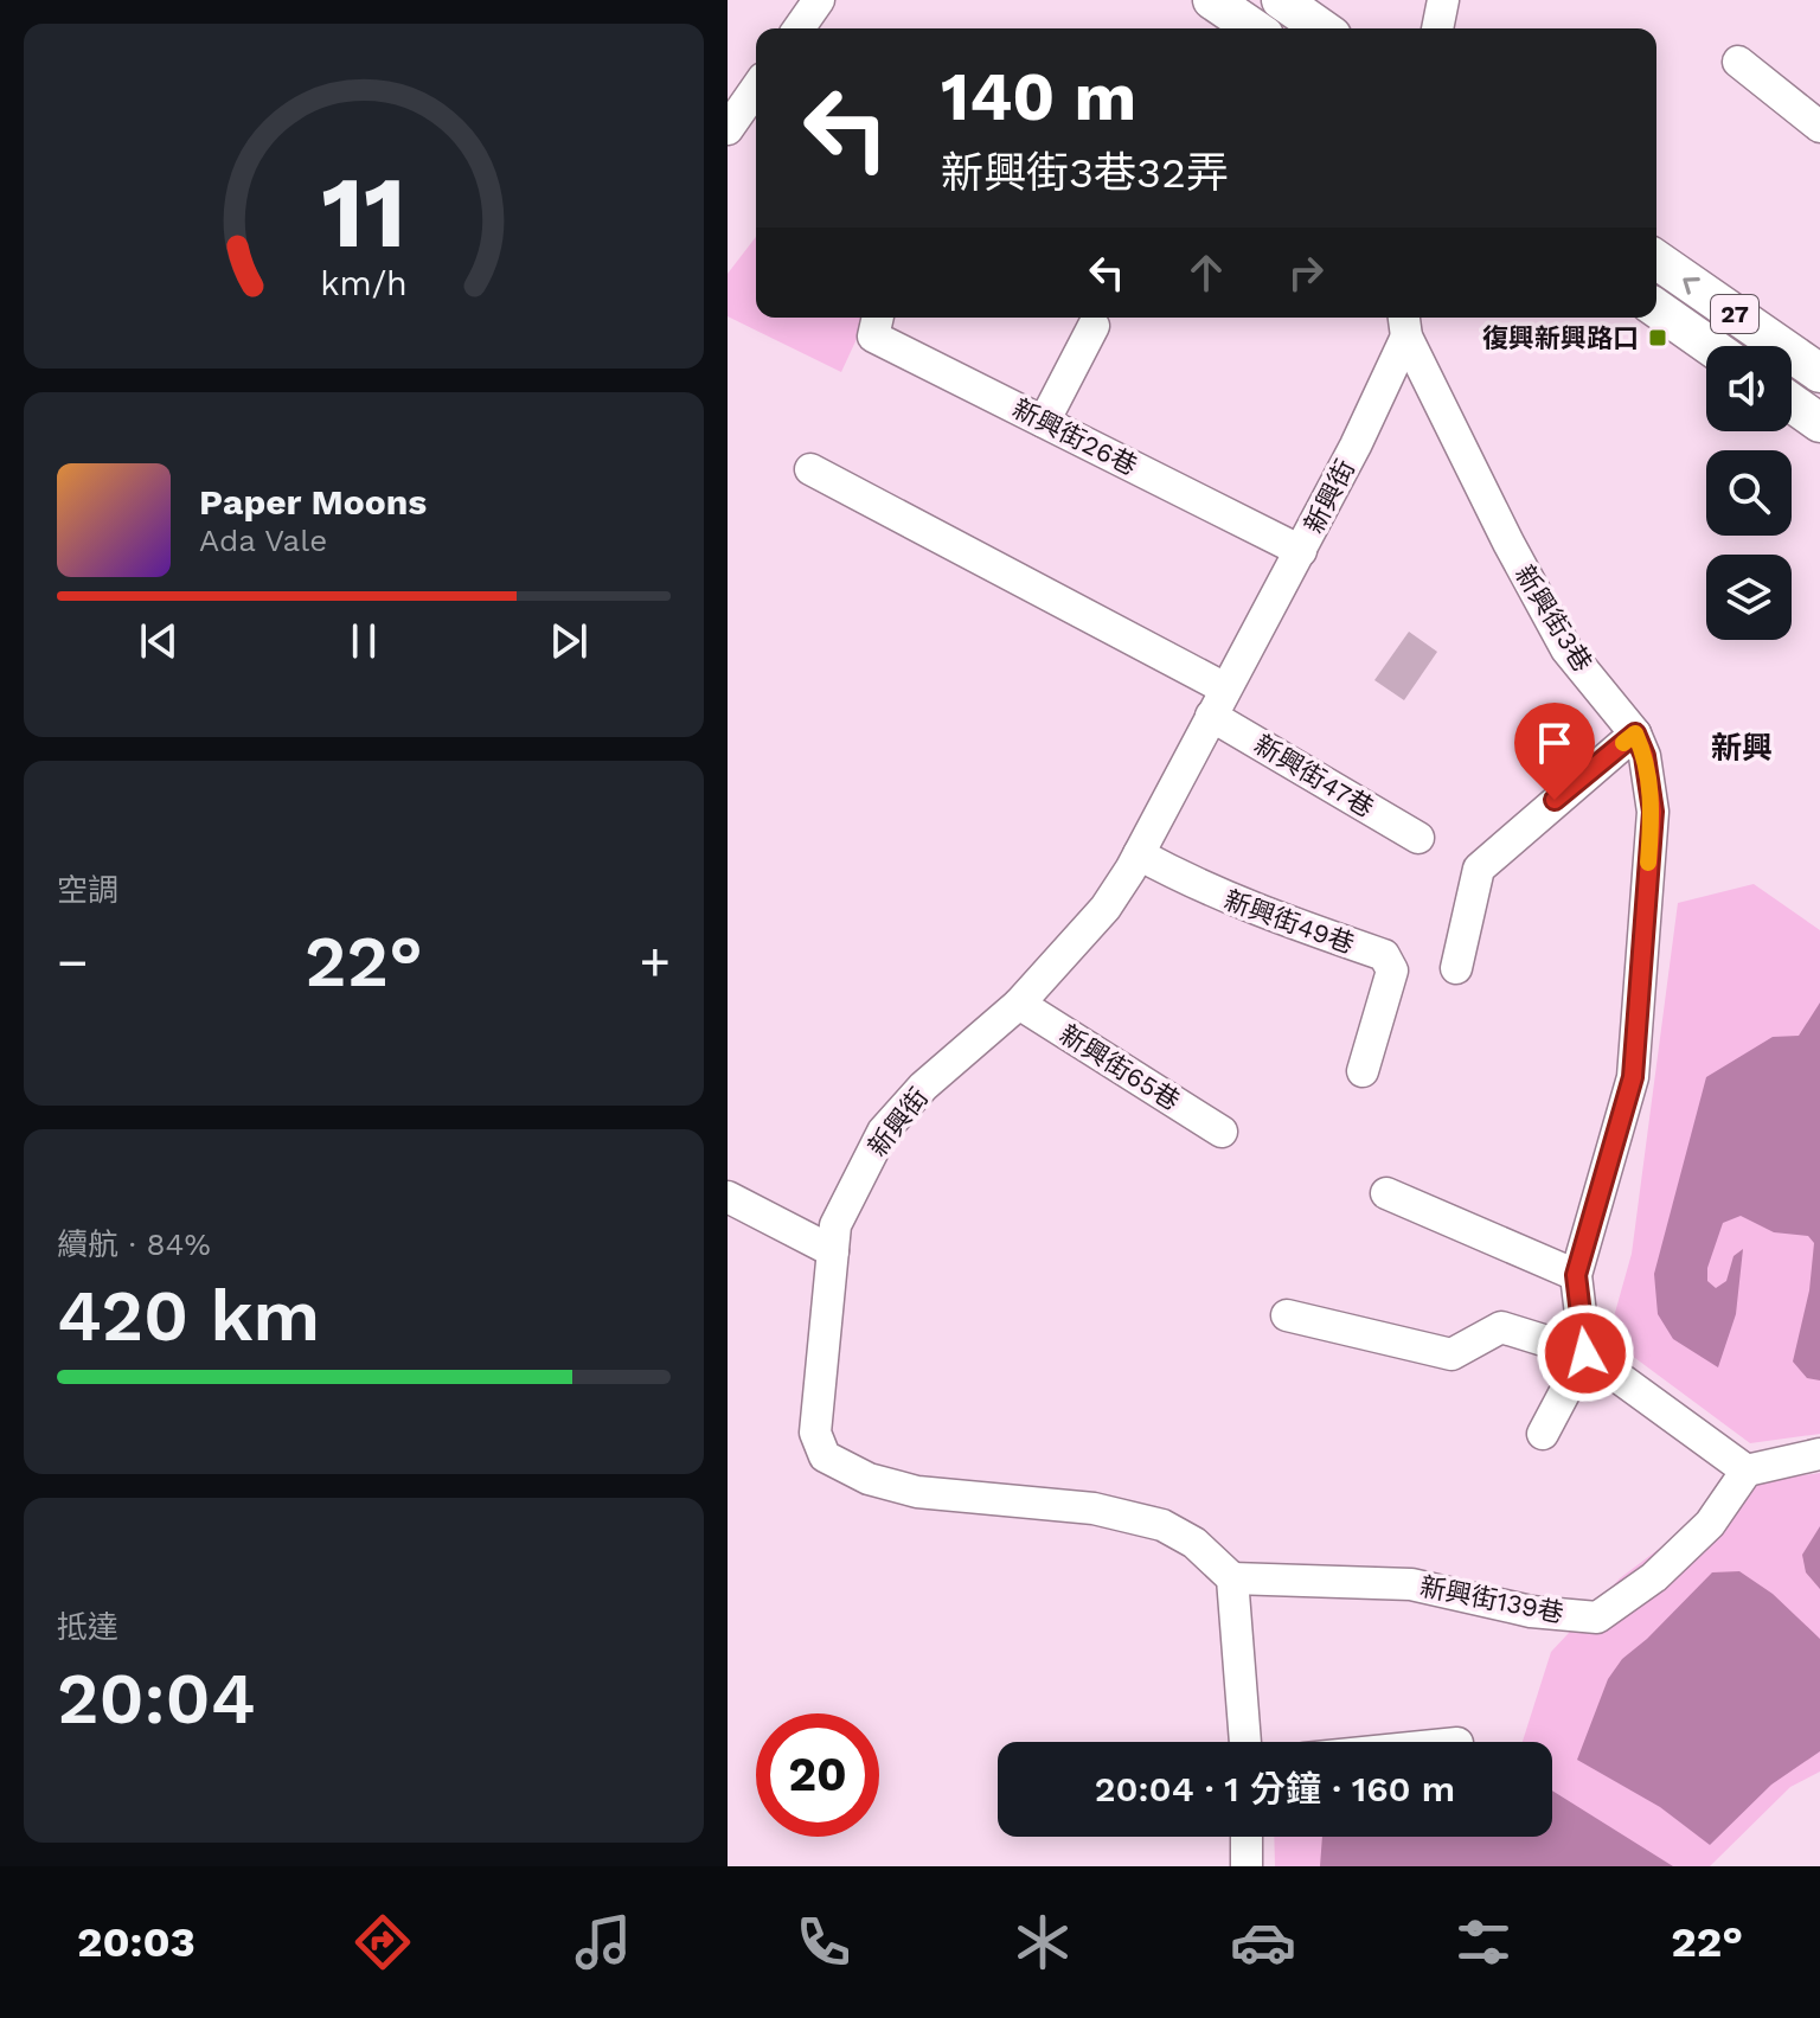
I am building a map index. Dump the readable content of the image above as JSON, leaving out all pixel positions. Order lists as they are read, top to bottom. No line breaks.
{"streets":{"main road":["27"],"street":["新興街26巷","新興街","新興街3巷","新興街47巷","新興街49巷","新興街65巷","新興街139巷"]},"crossings":[["新興街26巷","新興街"],["新興街","新興街3巷"],["新興街","新興街47巷"],["新興街","新興街49巷"],["新興街","新興街65巷"],["新興街","新興街139巷"]],"districts":["新興"],"places":{"transit":["復興新興路口"]},"page":{"turn":["140 m","新興街3巷32弄"],"song":["Paper Moons","Ada Vale"],"tile":["空調",["續航 · 84%","420 km"],["抵達","20:04"]],"heat":["−","22°","+"],"limit":"20","trip":"20:04 · 1 分鐘 · 160 m","tabs":["20:03","22°"],"gauge":["11","km/h"]}}
